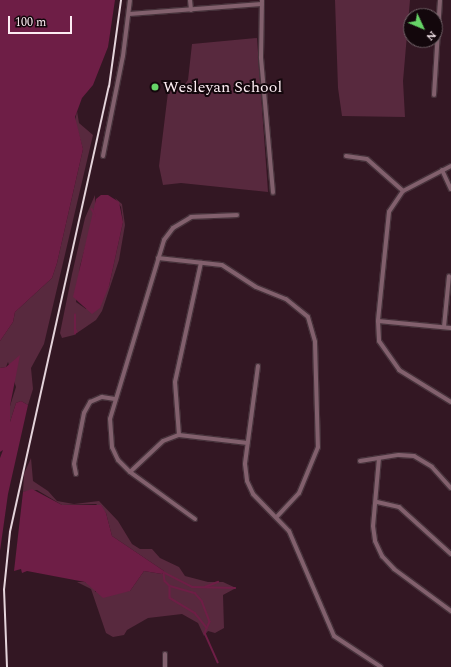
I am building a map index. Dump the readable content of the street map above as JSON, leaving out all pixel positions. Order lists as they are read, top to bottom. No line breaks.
{"places":["Wesleyan School"],"scale_bar":"100 m","north":"bottom right"}
